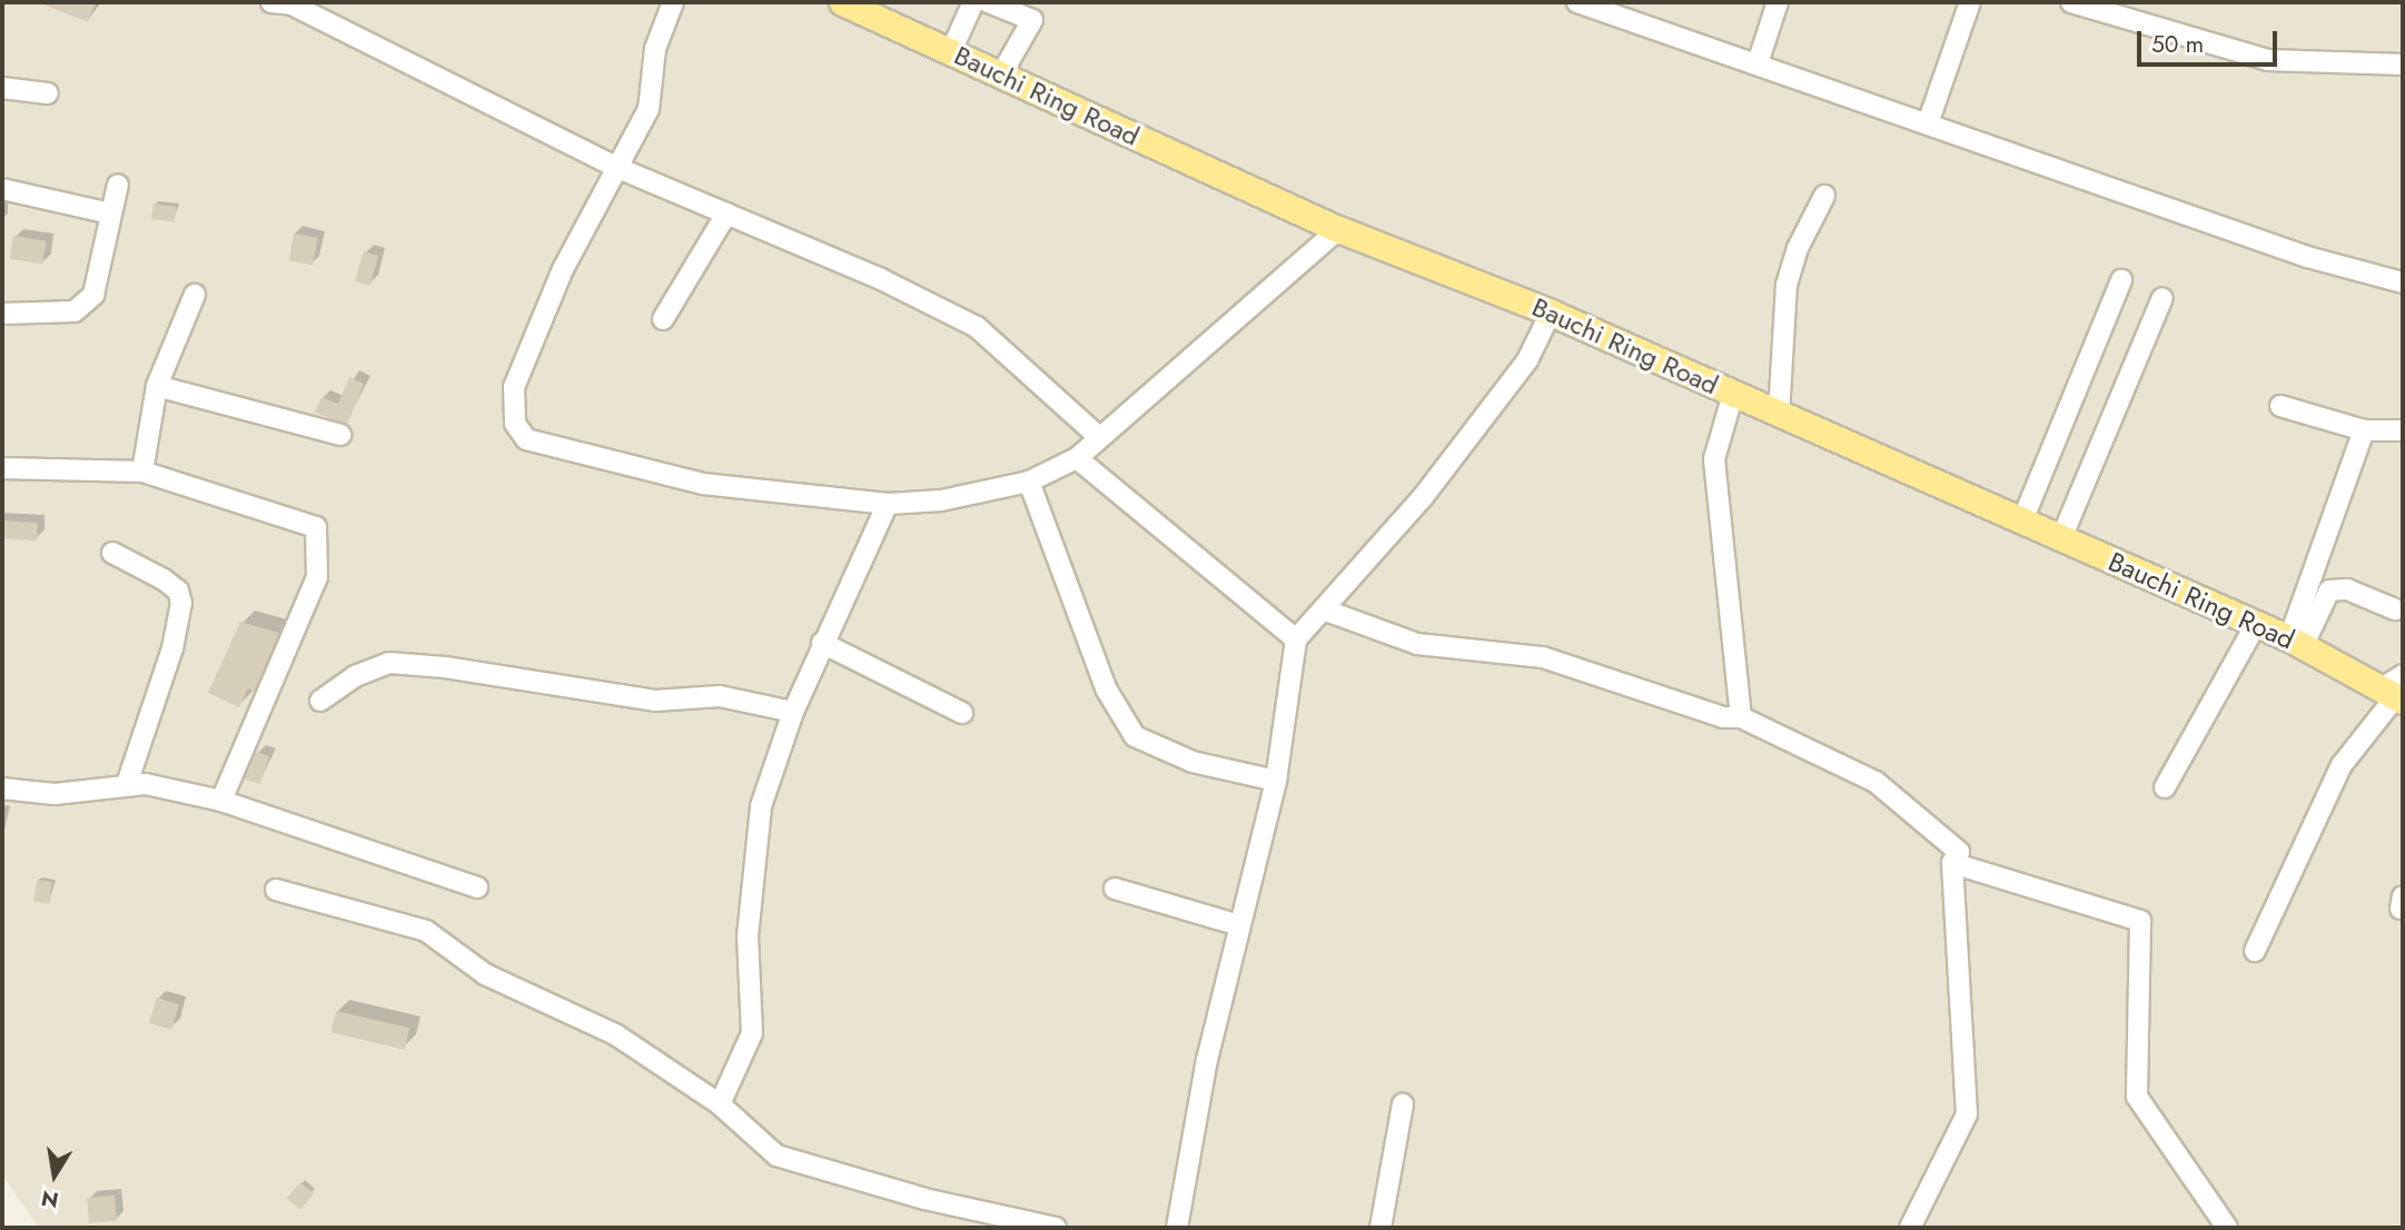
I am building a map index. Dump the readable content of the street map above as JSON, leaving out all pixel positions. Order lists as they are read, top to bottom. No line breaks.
{"streets":{"main road":["Bauchi Ring Road"]},"scale_bar":"50 m","north":"bottom"}
